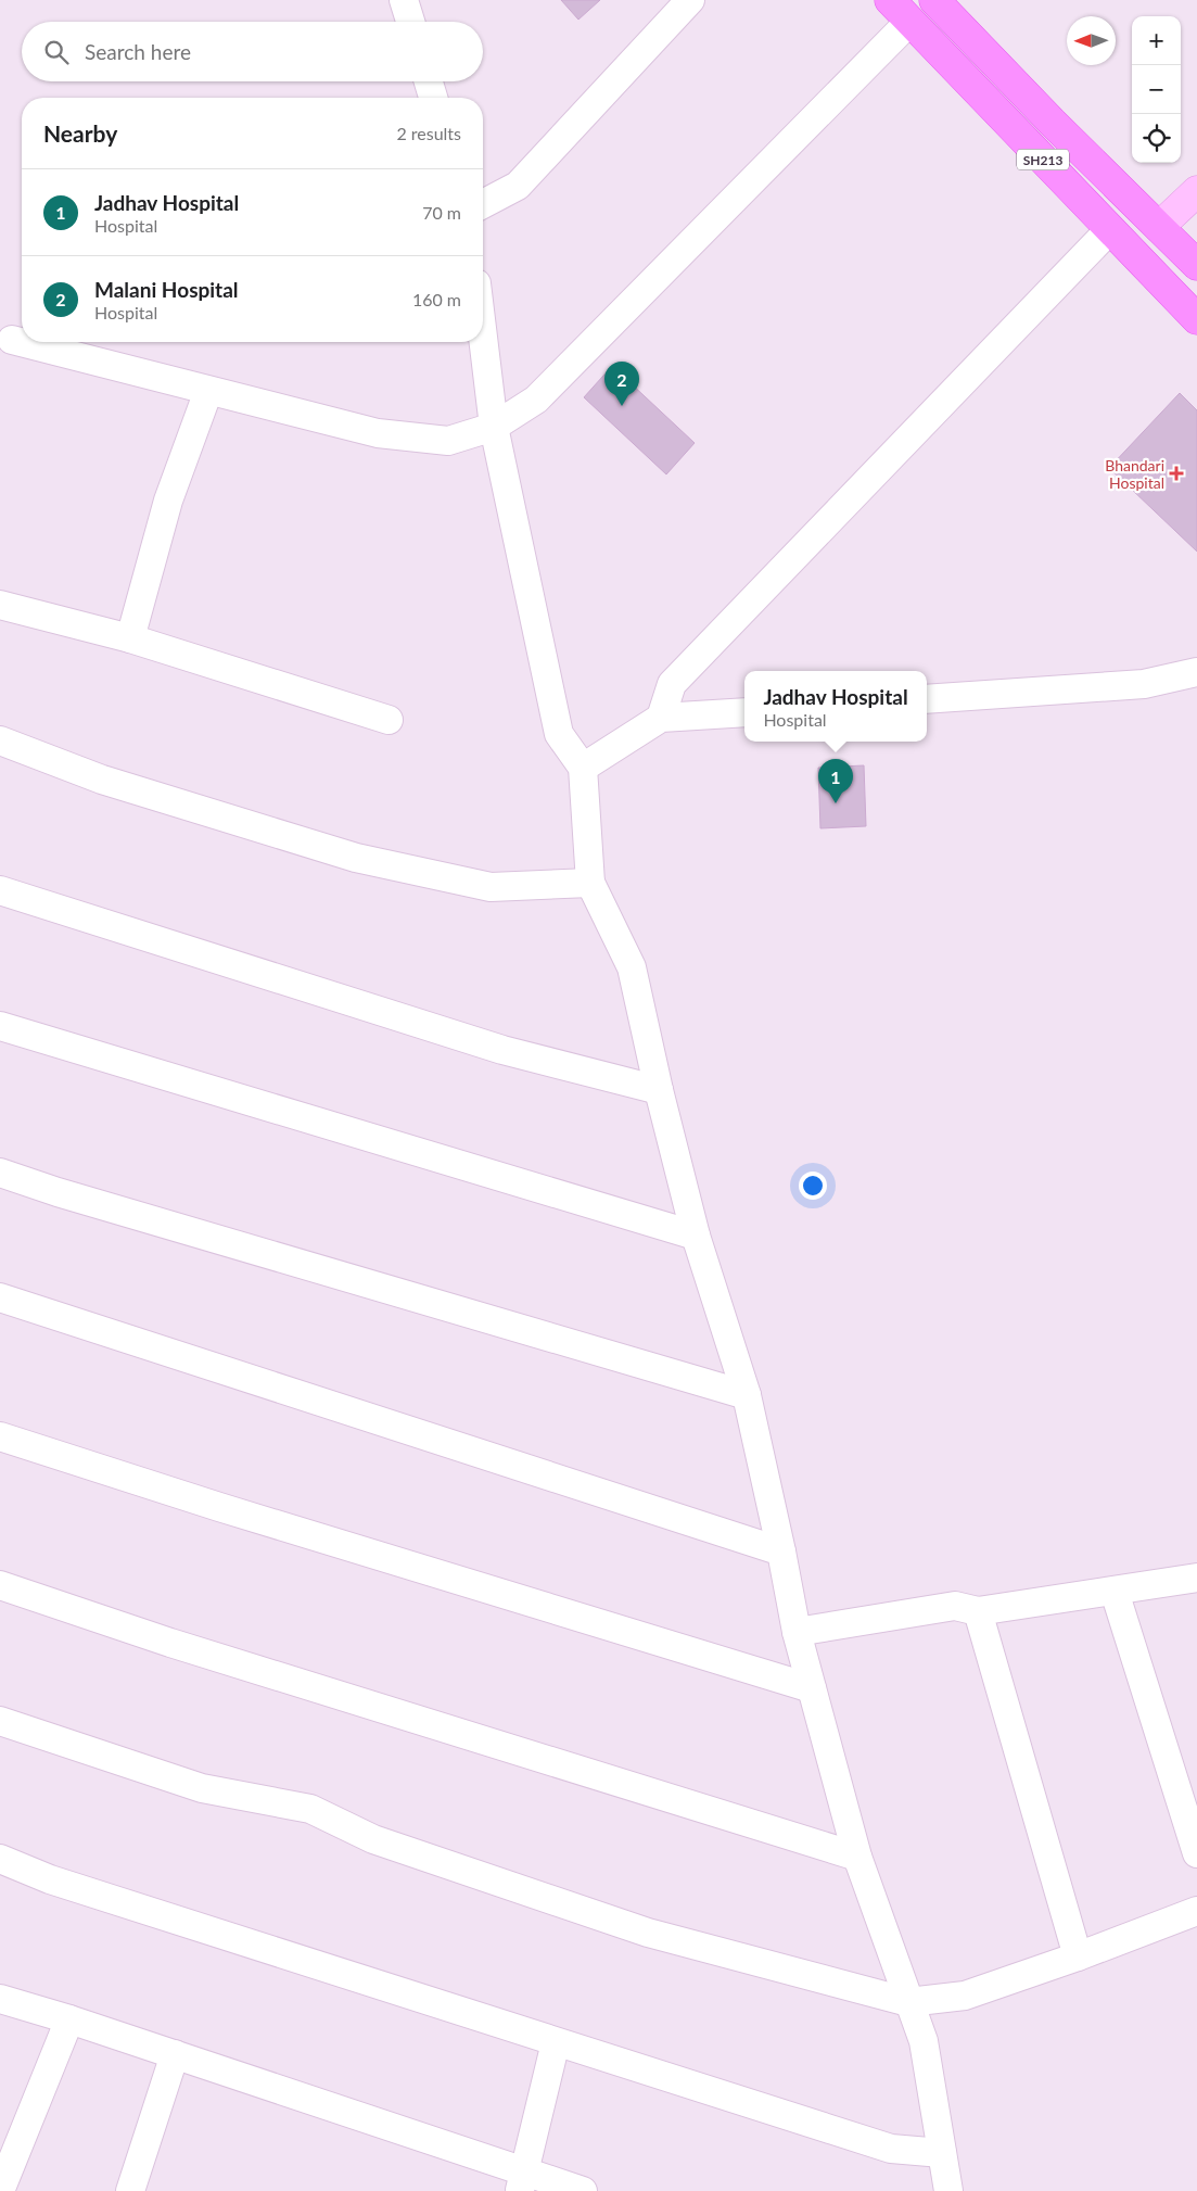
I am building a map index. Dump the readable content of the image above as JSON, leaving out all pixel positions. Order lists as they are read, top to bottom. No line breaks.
{"streets":{"main road":["SH213"]},"places":{"health":["Bhandari Hospital"]},"north":"left","page":{"map_buttons":["+","−"],"search":"Search here","heading":["Nearby","2 results"],"list":[{"mark":"1","name":"Jadhav Hospital","note":"Hospital","value":"70 m"},{"mark":"2","name":"Malani Hospital","note":"Hospital","value":"160 m"}],"pins":["2","1"],"popup":["Jadhav Hospital","Hospital"]}}
